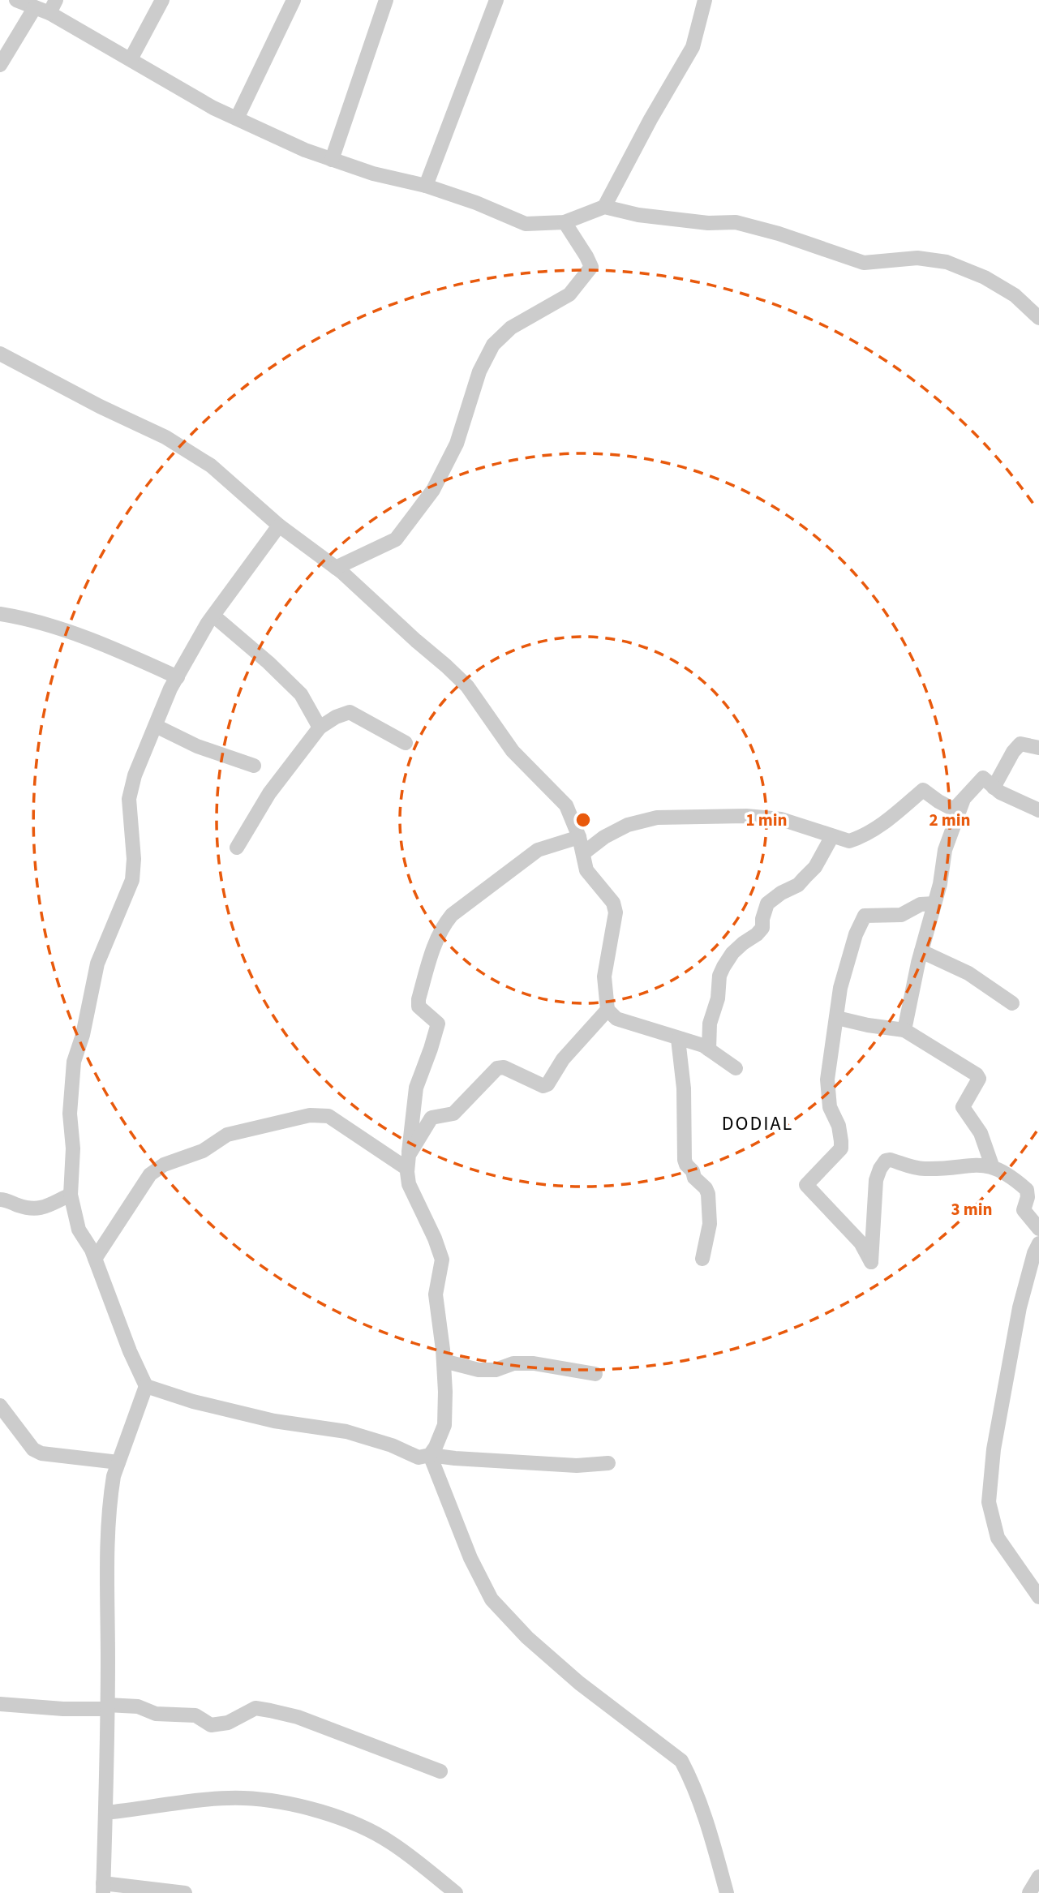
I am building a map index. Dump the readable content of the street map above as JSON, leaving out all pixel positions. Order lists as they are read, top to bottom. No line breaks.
{"districts":["DODIAL"],"rings":["1 min","2 min","3 min"]}
